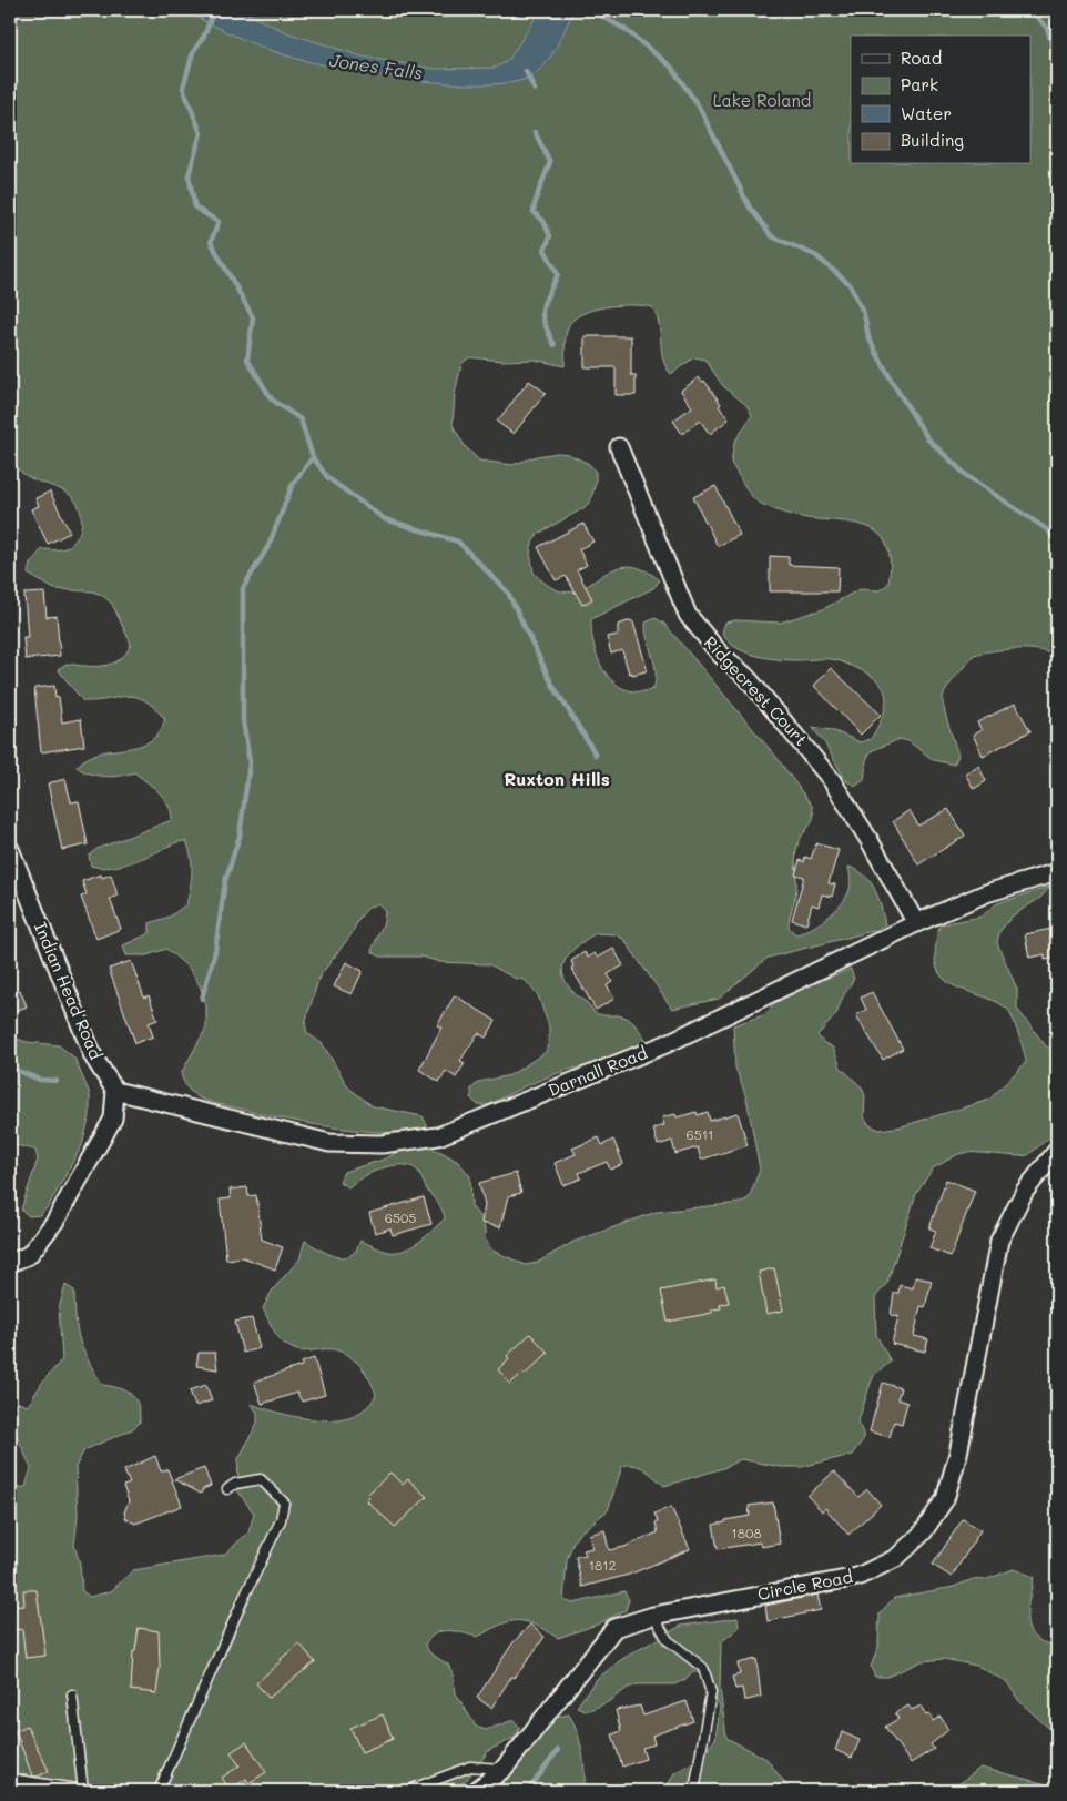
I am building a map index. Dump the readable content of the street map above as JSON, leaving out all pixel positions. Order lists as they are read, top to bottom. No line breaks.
{"streets":{"street":["Ridgecrest Court","Indian Head Road","Darnall Road","Circle Road"]},"crossings":[["Ridgecrest Court","Darnall Road"],["Indian Head Road","Darnall Road"]],"districts":["Ruxton Hills"],"water":["Jones Falls"],"parks":["Lake Roland"],"house_numbers":["6511","6505","1808","1812"],"legend":["Road","Park","Water","Building"]}
